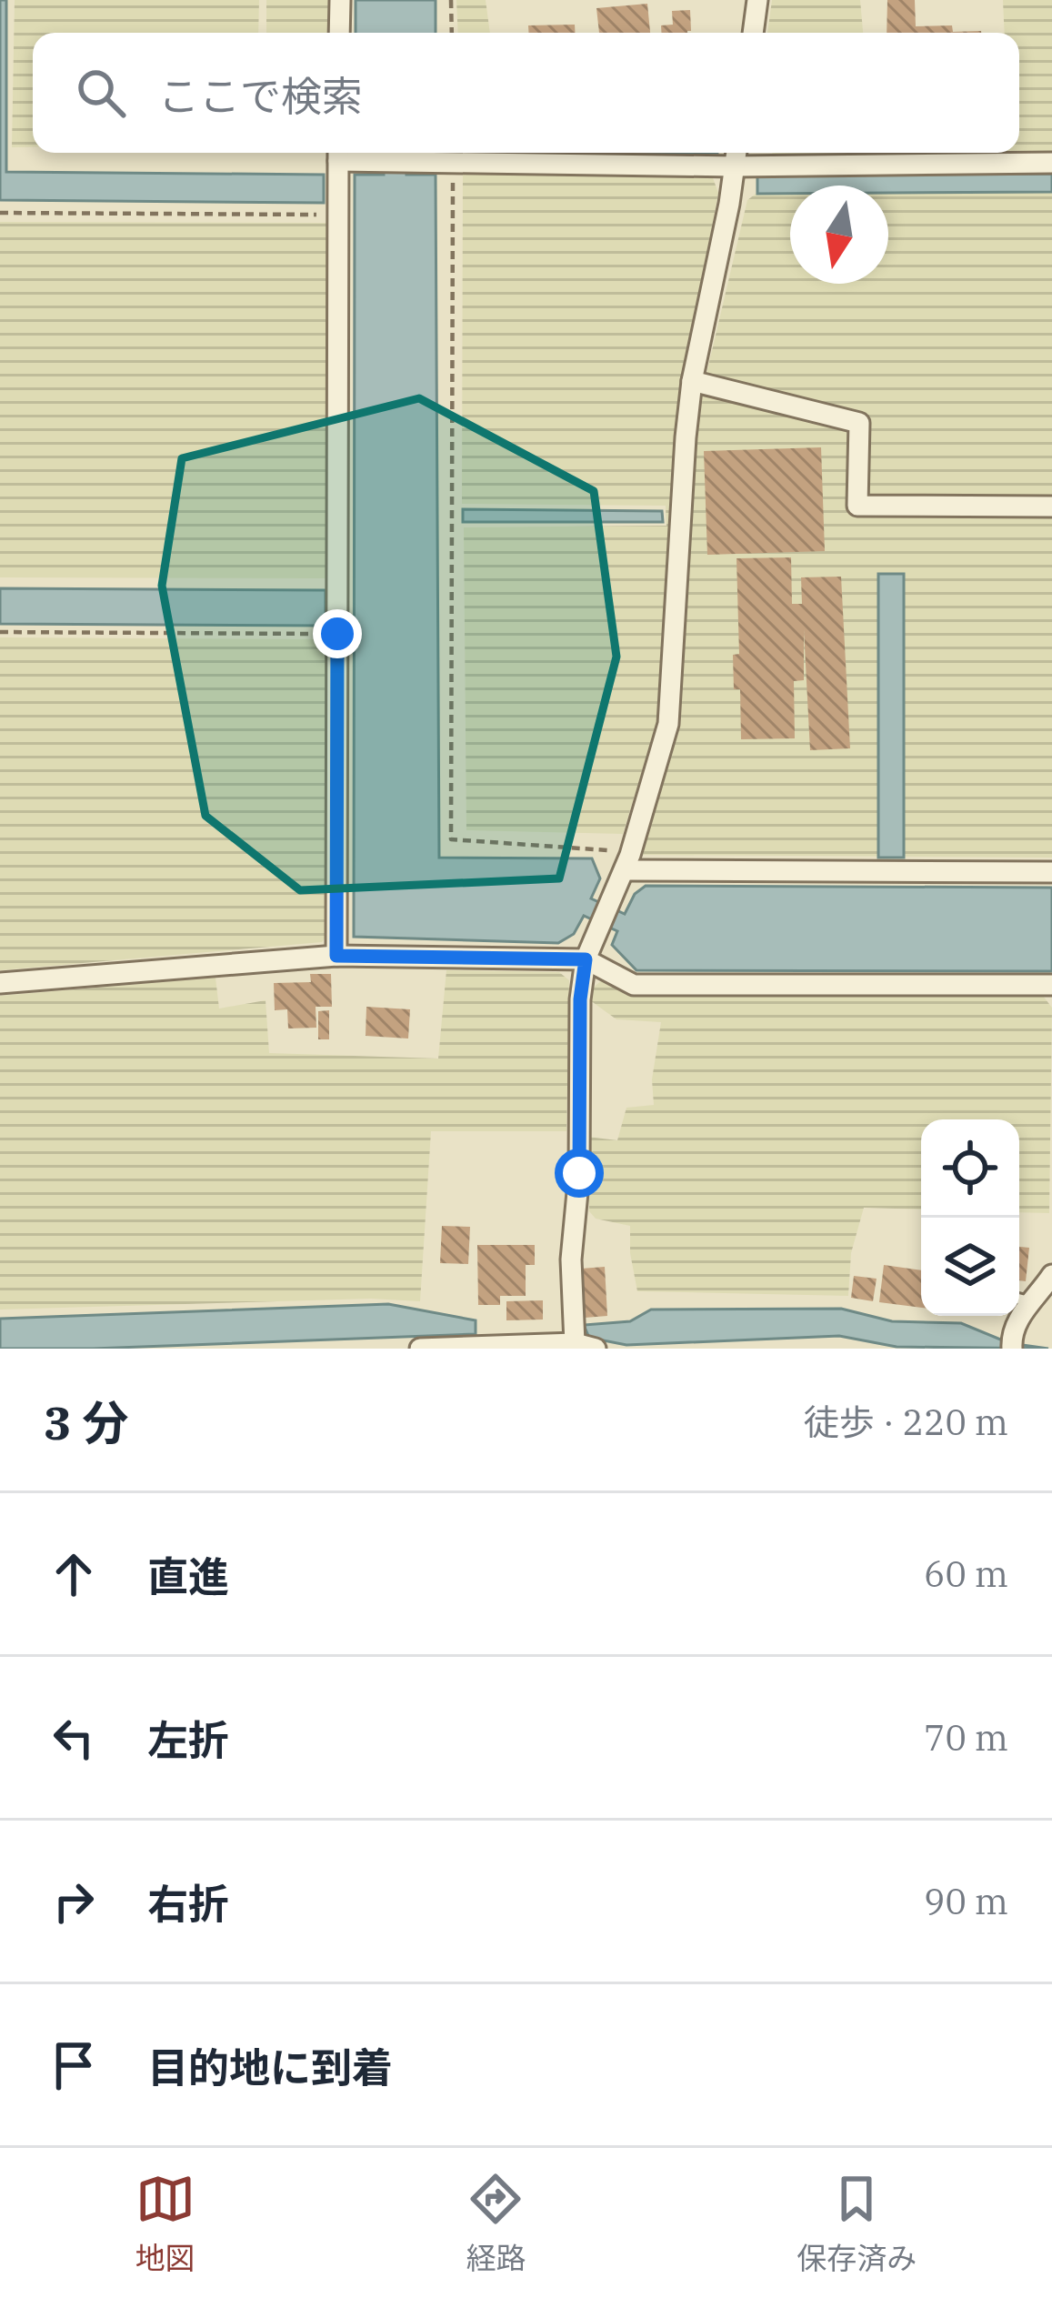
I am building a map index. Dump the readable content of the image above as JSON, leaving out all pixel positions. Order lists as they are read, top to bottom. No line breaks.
{"north":"bottom","page":{"search":"ここで検索","heading":["3 分","徒歩 · 220 m"],"list":[["直進","60 m"],["左折","70 m"],["右折","90 m"],"目的地に到着"],"nav":["地図","経路","保存済み"]}}
